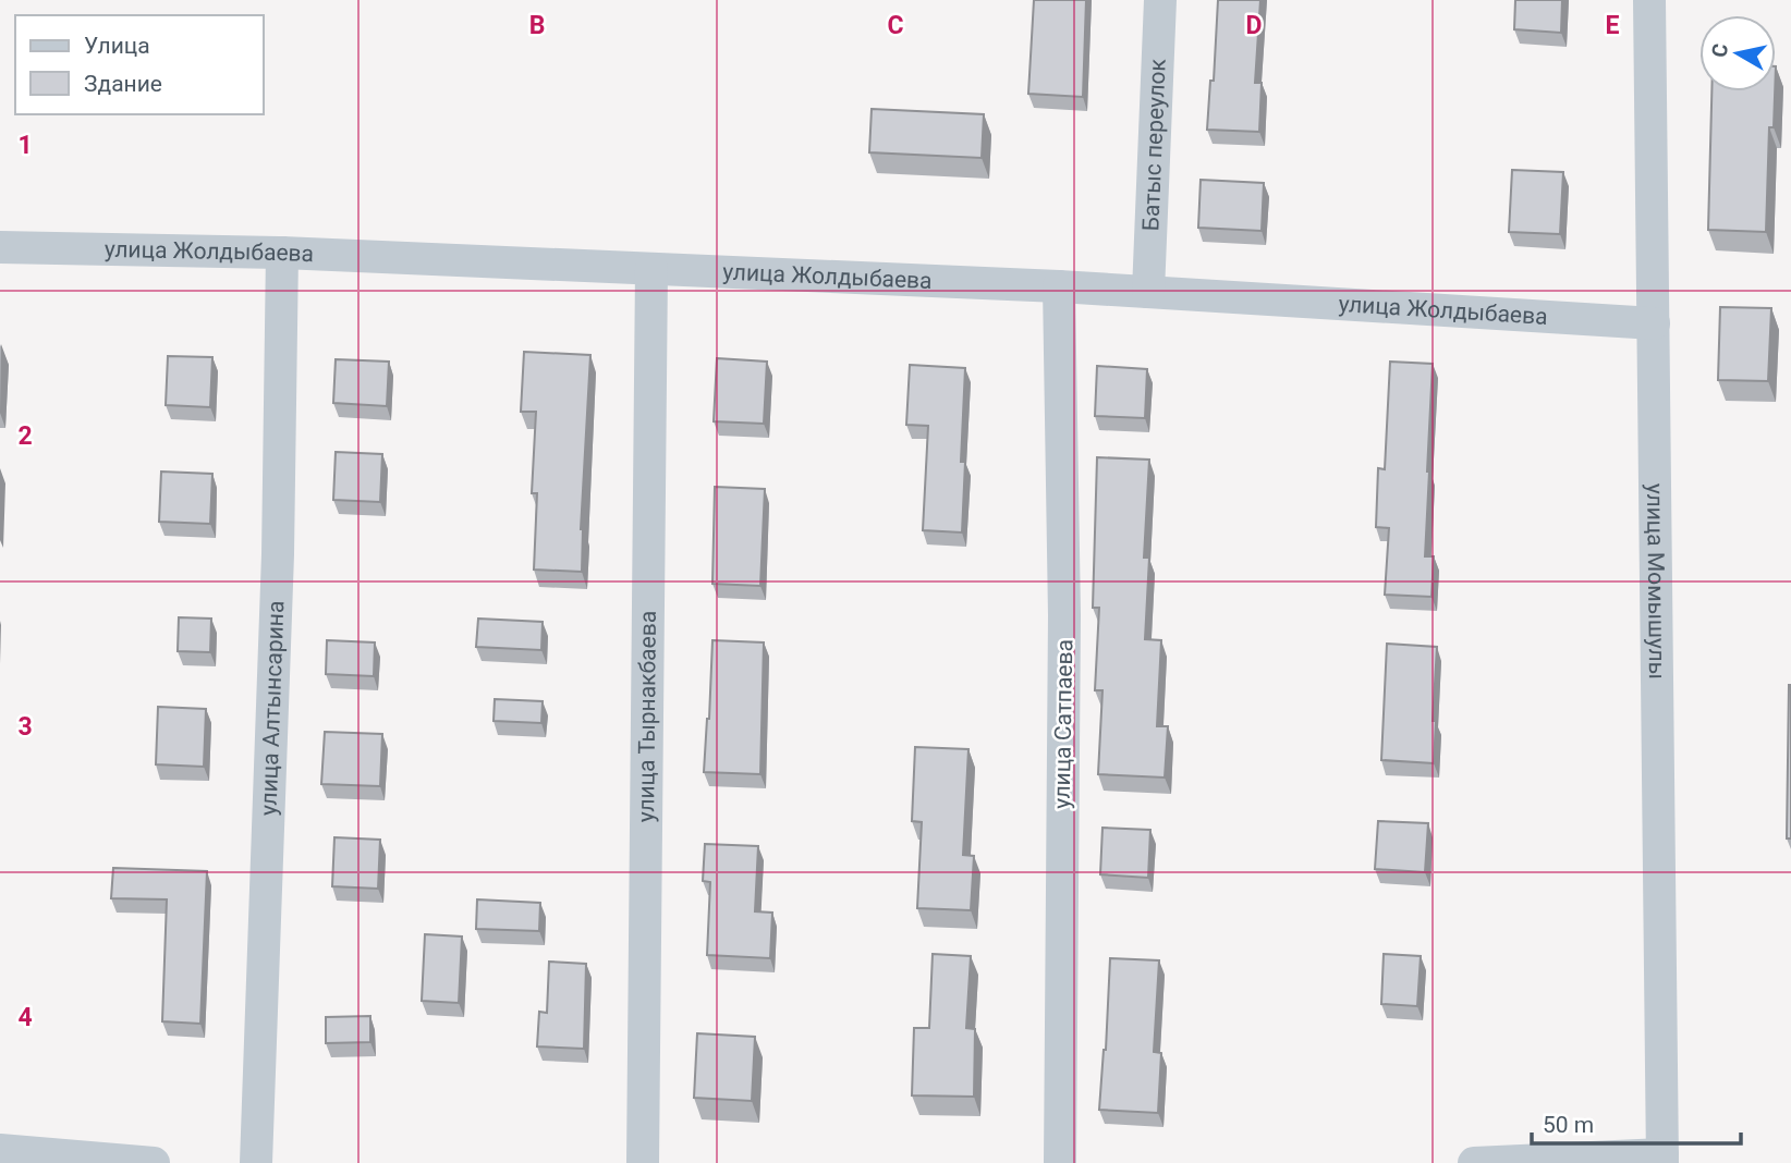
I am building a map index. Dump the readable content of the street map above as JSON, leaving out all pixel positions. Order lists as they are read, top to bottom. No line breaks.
{"streets":{"street":["Батыс переулок","улица Жолдыбаева","улица Момышулы","улица Алтынсарина","улица Тырнакбаева","улица Сатпаева"]},"crossings":[["Батыс переулок","улица Жолдыбаева"],["улица Жолдыбаева","улица Момышулы"],["улица Жолдыбаева","улица Алтынсарина"],["улица Жолдыбаева","улица Тырнакбаева"],["улица Жолдыбаева","улица Сатпаева"]],"legend":["Улица","Здание"],"scale_bar":"50 m","north":"left","grid":{"columns":["B","C","D","E"],"rows":["1","2","3","4"]}}
